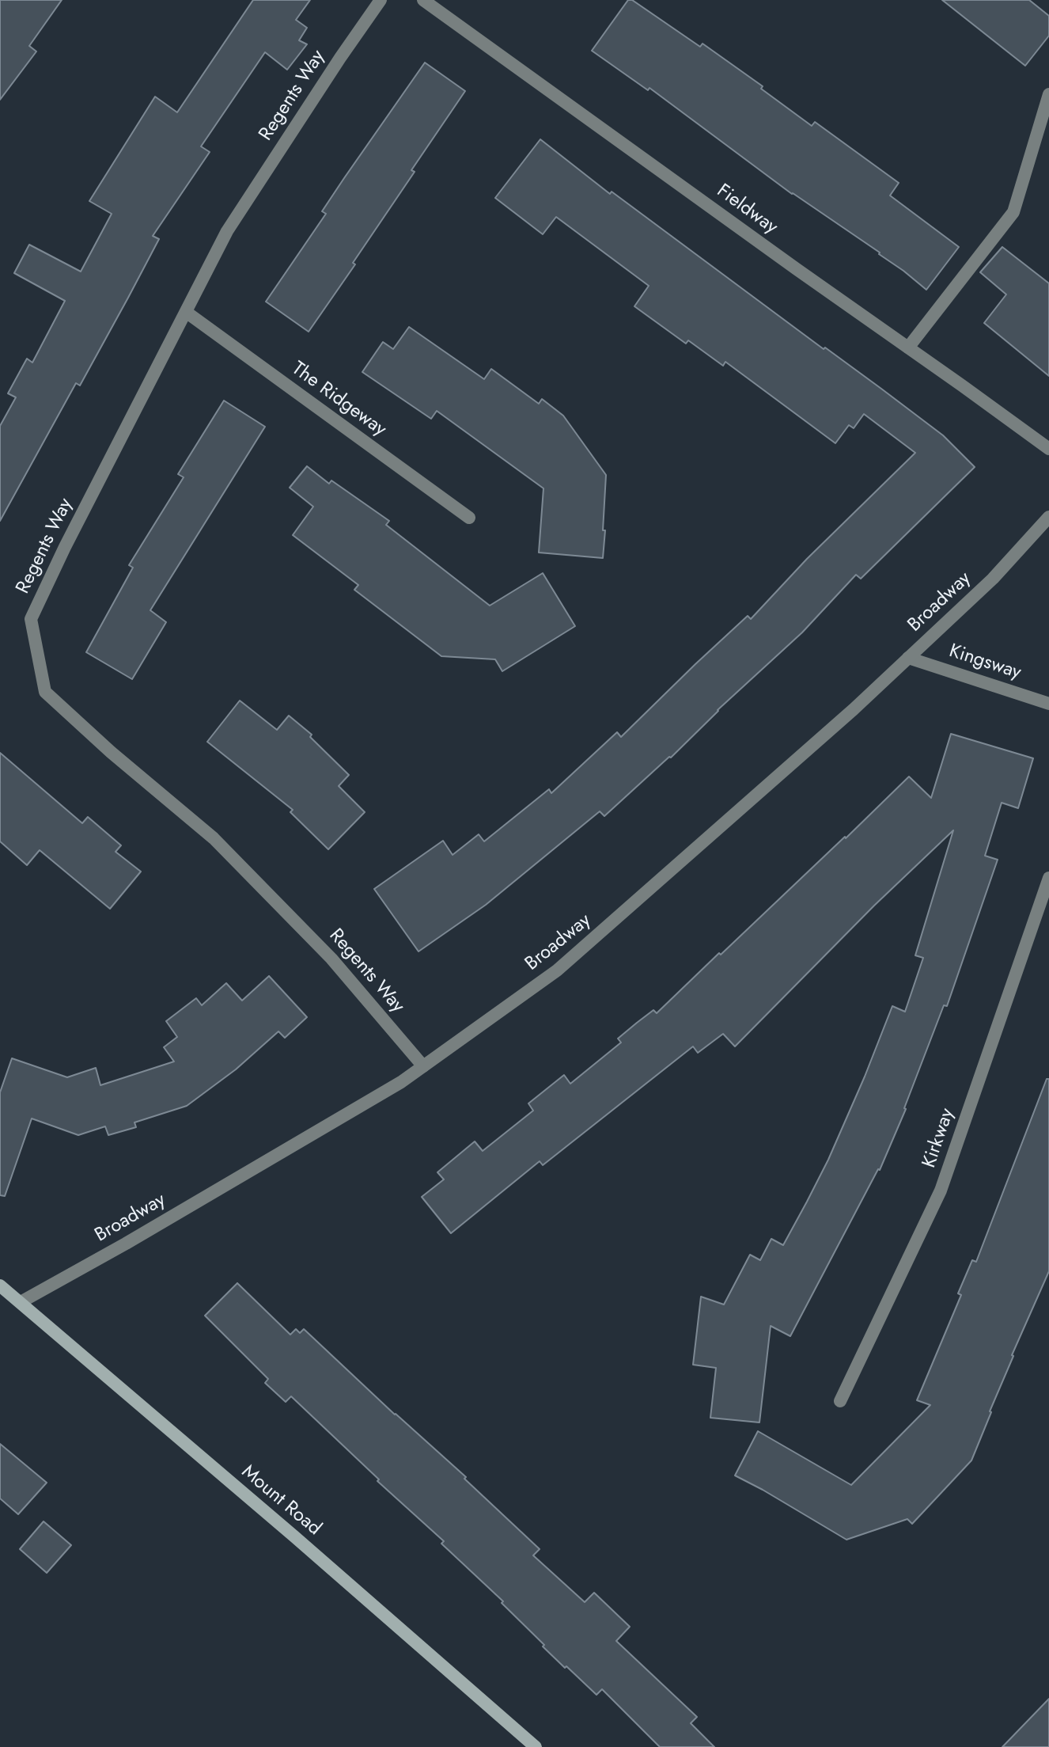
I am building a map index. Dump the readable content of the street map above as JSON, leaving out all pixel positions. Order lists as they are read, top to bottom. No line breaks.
{"streets":{"main road":["Mount Road"],"street":["Regents Way","Fieldway","The Ridgeway","Broadway","Kingsway","Kirkway"]},"crossings":[["Regents Way","The Ridgeway"],["Regents Way","Broadway"],["Broadway","Kingsway"],["Broadway","Mount Road"]]}
